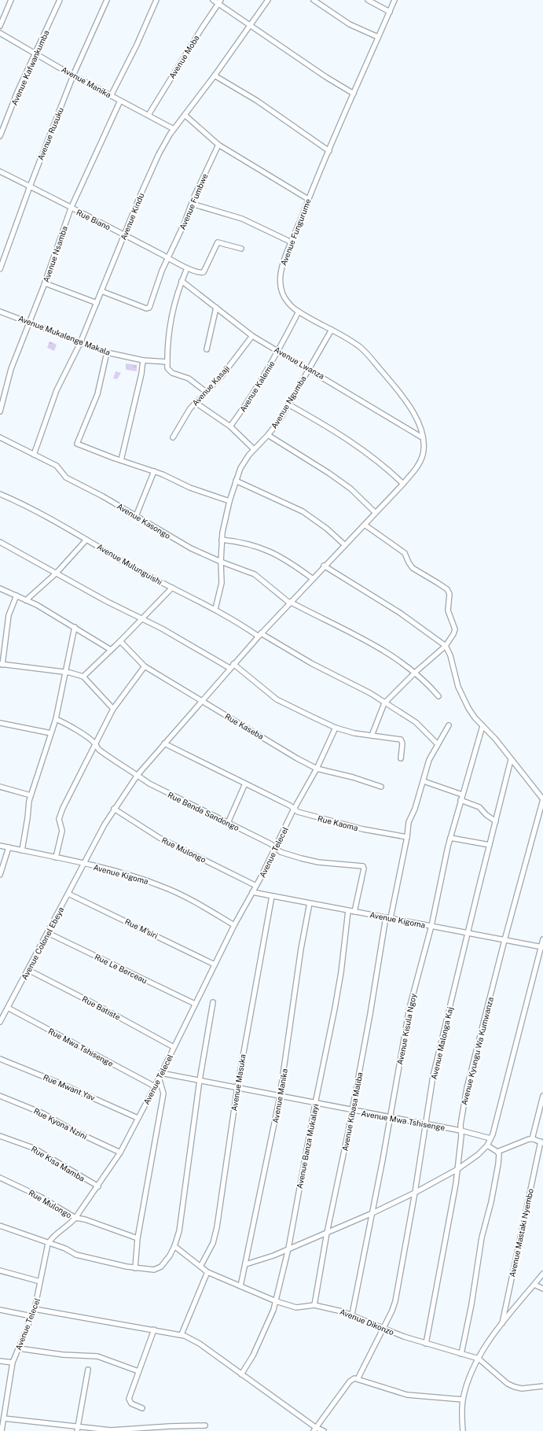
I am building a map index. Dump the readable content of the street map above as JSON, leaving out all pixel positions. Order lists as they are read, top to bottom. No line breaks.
{"streets":{"street":["Avenue Moba","Avenue Kafwankumba","Avenue Manika","Avenue Rusuku","Avenue Fumbwe","Avenue Kindu","Rue Biano","Avenue Fungurume","Avenue Nsamba","Avenue Mukalenge Makala","Avenue Lwanza","Avenue Kasaji","Avenue Kalemie","Avenue Ngumba","Avenue Kasongo","Avenue Mulunguishi","Rue Kaseba","Rue Benda Sandongo","Rue Kaoma","Rue Mulongo","Avenue Telecel","Avenue Kigoma","Rue M'siri","Avenue Colonel Ebeya","Rue Le Berceau","Rue Batiste","Avenue Kisula Ngoy","Avenue Malonga Kaj","Rue Mwa Tshisenge","Avenue Kyungu Wa Kumwanza","Avenue Masuka","Rue Mwant Yav","Avenue Kibasa Maliba","Avenue Mwa Tshisenge","Rue Kyona Nzini","Avenue Banza Mukalayi","Rue Kisa Mamba","Avenue Mastaki Nyembo","Avenue Dikonzo"]},"crossings":[["Avenue Moba","Avenue Manika"],["Avenue Kafwankumba","Avenue Manika"],["Avenue Manika","Avenue Rusuku"],["Avenue Manika","Avenue Kindu"],["Avenue Manika","Avenue Nsamba"],["Avenue Manika","Avenue Kigoma"],["Avenue Manika","Avenue Mwa Tshisenge"],["Avenue Manika","Avenue Dikonzo"],["Avenue Rusuku","Rue Biano"],["Avenue Fumbwe","Avenue Kindu"],["Avenue Fumbwe","Rue Biano"],["Avenue Kindu","Rue Biano"],["Avenue Kindu","Avenue Mukalenge Makala"],["Avenue Kindu","Avenue Kasongo"],["Rue Biano","Avenue Nsamba"],["Avenue Fungurume","Avenue Lwanza"],["Avenue Fungurume","Avenue Kalemie"],["Avenue Fungurume","Avenue Ngumba"],["Avenue Fungurume","Avenue Kasongo"],["Avenue Fungurume","Avenue Mulunguishi"],["Avenue Fungurume","Avenue Colonel Ebeya"],["Avenue Nsamba","Avenue Mukalenge Makala"],["Avenue Lwanza","Avenue Kasaji"],["Avenue Lwanza","Avenue Kalemie"],["Avenue Lwanza","Avenue Ngumba"],["Avenue Ngumba","Avenue Kasongo"],["Avenue Ngumba","Avenue Mulunguishi"],["Avenue Mulunguishi","Avenue Colonel Ebeya"],["Rue Kaseba","Avenue Telecel"],["Rue Kaseba","Avenue Colonel Ebeya"],["Rue Benda Sandongo","Avenue Telecel"],["Rue Benda Sandongo","Avenue Kigoma"],["Rue Benda Sandongo","Avenue Colonel Ebeya"],["Rue Kaoma","Avenue Telecel"],["Rue Kaoma","Avenue Colonel Ebeya"],["Rue Kaoma","Avenue Kibasa Maliba"],["Rue Mulongo","Avenue Telecel"],["Rue Mulongo","Avenue Colonel Ebeya"],["Avenue Telecel","Avenue Kigoma"],["Avenue Telecel","Rue M'siri"],["Avenue Telecel","Rue Le Berceau"],["Avenue Telecel","Rue Batiste"],["Avenue Telecel","Rue Mwa Tshisenge"],["Avenue Telecel","Rue Mwant Yav"],["Avenue Telecel","Avenue Mwa Tshisenge"],["Avenue Telecel","Rue Kyona Nzini"],["Avenue Telecel","Rue Kisa Mamba"],["Avenue Kigoma","Avenue Colonel Ebeya"],["Avenue Kigoma","Avenue Kisula Ngoy"],["Avenue Kigoma","Avenue Malonga Kaj"],["Avenue Kigoma","Avenue Kyungu Wa Kumwanza"],["Avenue Kigoma","Avenue Masuka"],["Avenue Kigoma","Avenue Kibasa Maliba"],["Avenue Kigoma","Avenue Banza Mukalayi"],["Rue M'siri","Avenue Colonel Ebeya"],["Avenue Colonel Ebeya","Rue Le Berceau"],["Avenue Colonel Ebeya","Rue Batiste"],["Avenue Colonel Ebeya","Rue Mwa Tshisenge"],["Avenue Kisula Ngoy","Avenue Mwa Tshisenge"],["Avenue Kisula Ngoy","Avenue Dikonzo"],["Avenue Malonga Kaj","Avenue Mwa Tshisenge"],["Avenue Malonga Kaj","Avenue Dikonzo"],["Avenue Kyungu Wa Kumwanza","Avenue Mwa Tshisenge"],["Avenue Kyungu Wa Kumwanza","Avenue Dikonzo"],["Avenue Masuka","Avenue Mwa Tshisenge"],["Avenue Masuka","Avenue Dikonzo"],["Avenue Kibasa Maliba","Avenue Mwa Tshisenge"],["Avenue Kibasa Maliba","Avenue Dikonzo"],["Avenue Mwa Tshisenge","Avenue Banza Mukalayi"],["Avenue Banza Mukalayi","Avenue Dikonzo"]]}
